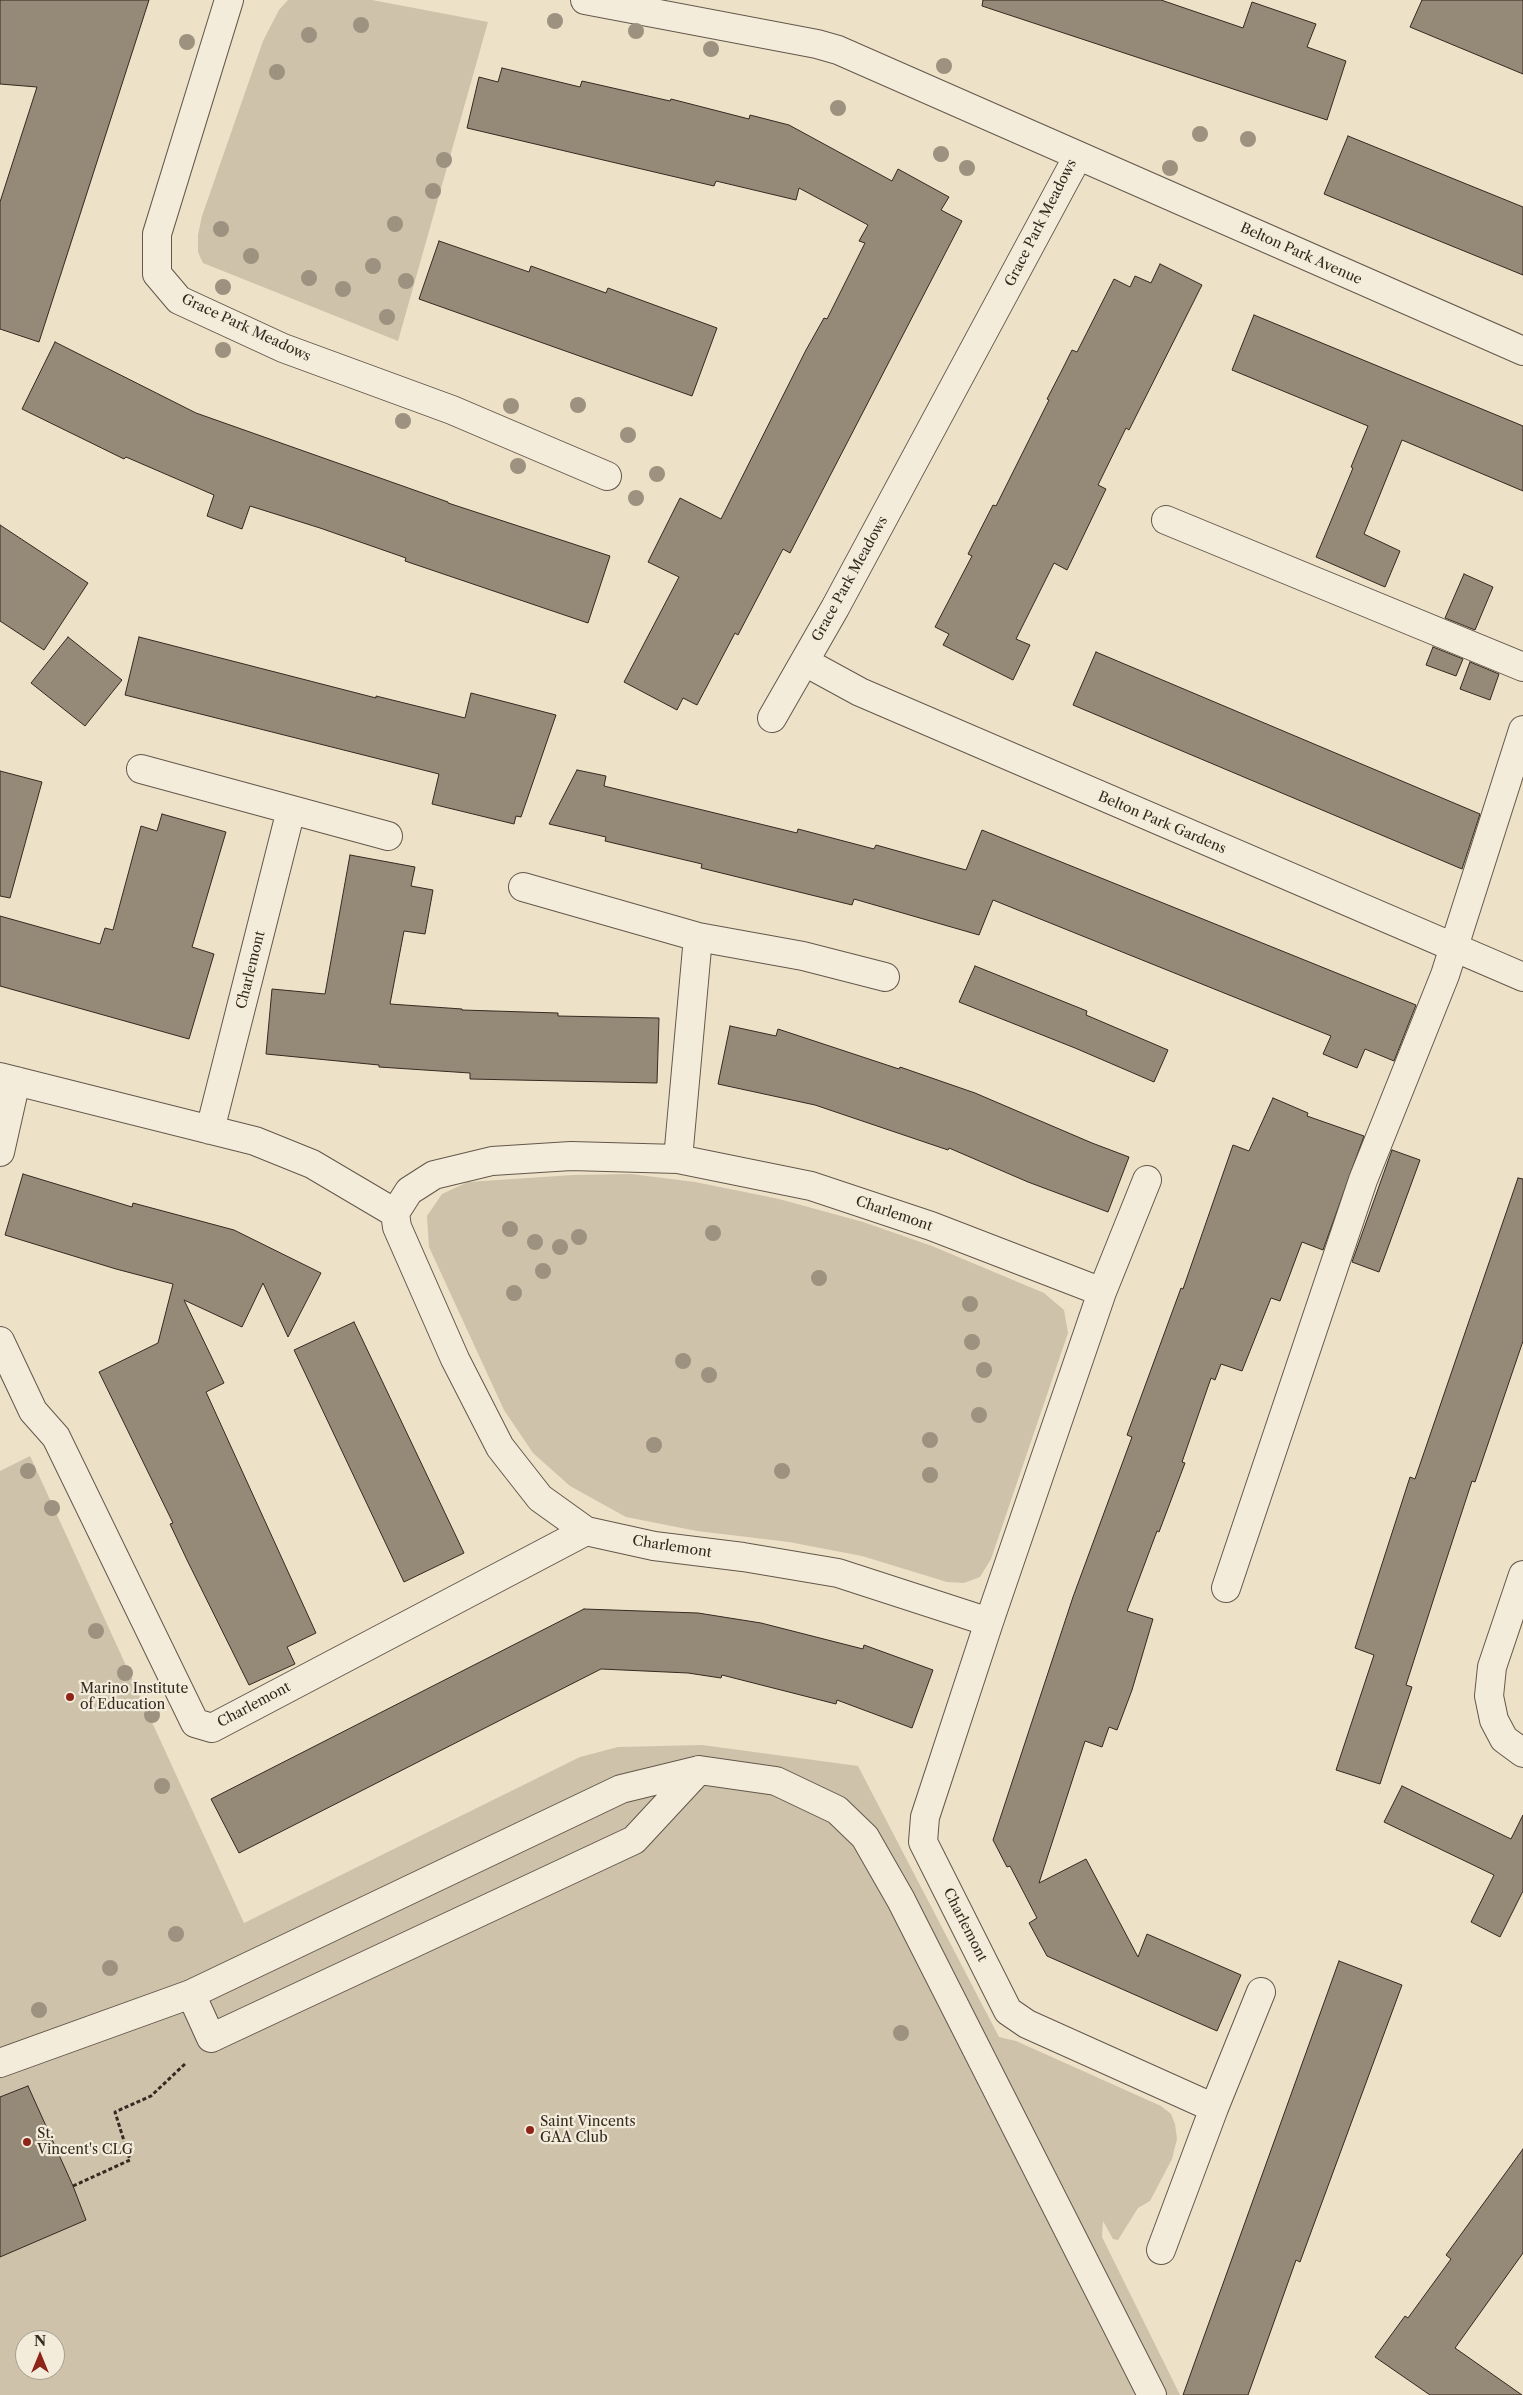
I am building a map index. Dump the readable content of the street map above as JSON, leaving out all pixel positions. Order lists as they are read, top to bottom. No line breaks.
{"streets":{"street":["Grace Park Meadows","Belton Park Avenue","Belton Park Gardens","Charlemont"]},"crossings":[["Grace Park Meadows","Belton Park Avenue"],["Grace Park Meadows","Belton Park Gardens"]],"places":["Marino Institute of Education","Saint Vincents GAA Club","St. Vincent's CLG"],"north":"top"}
